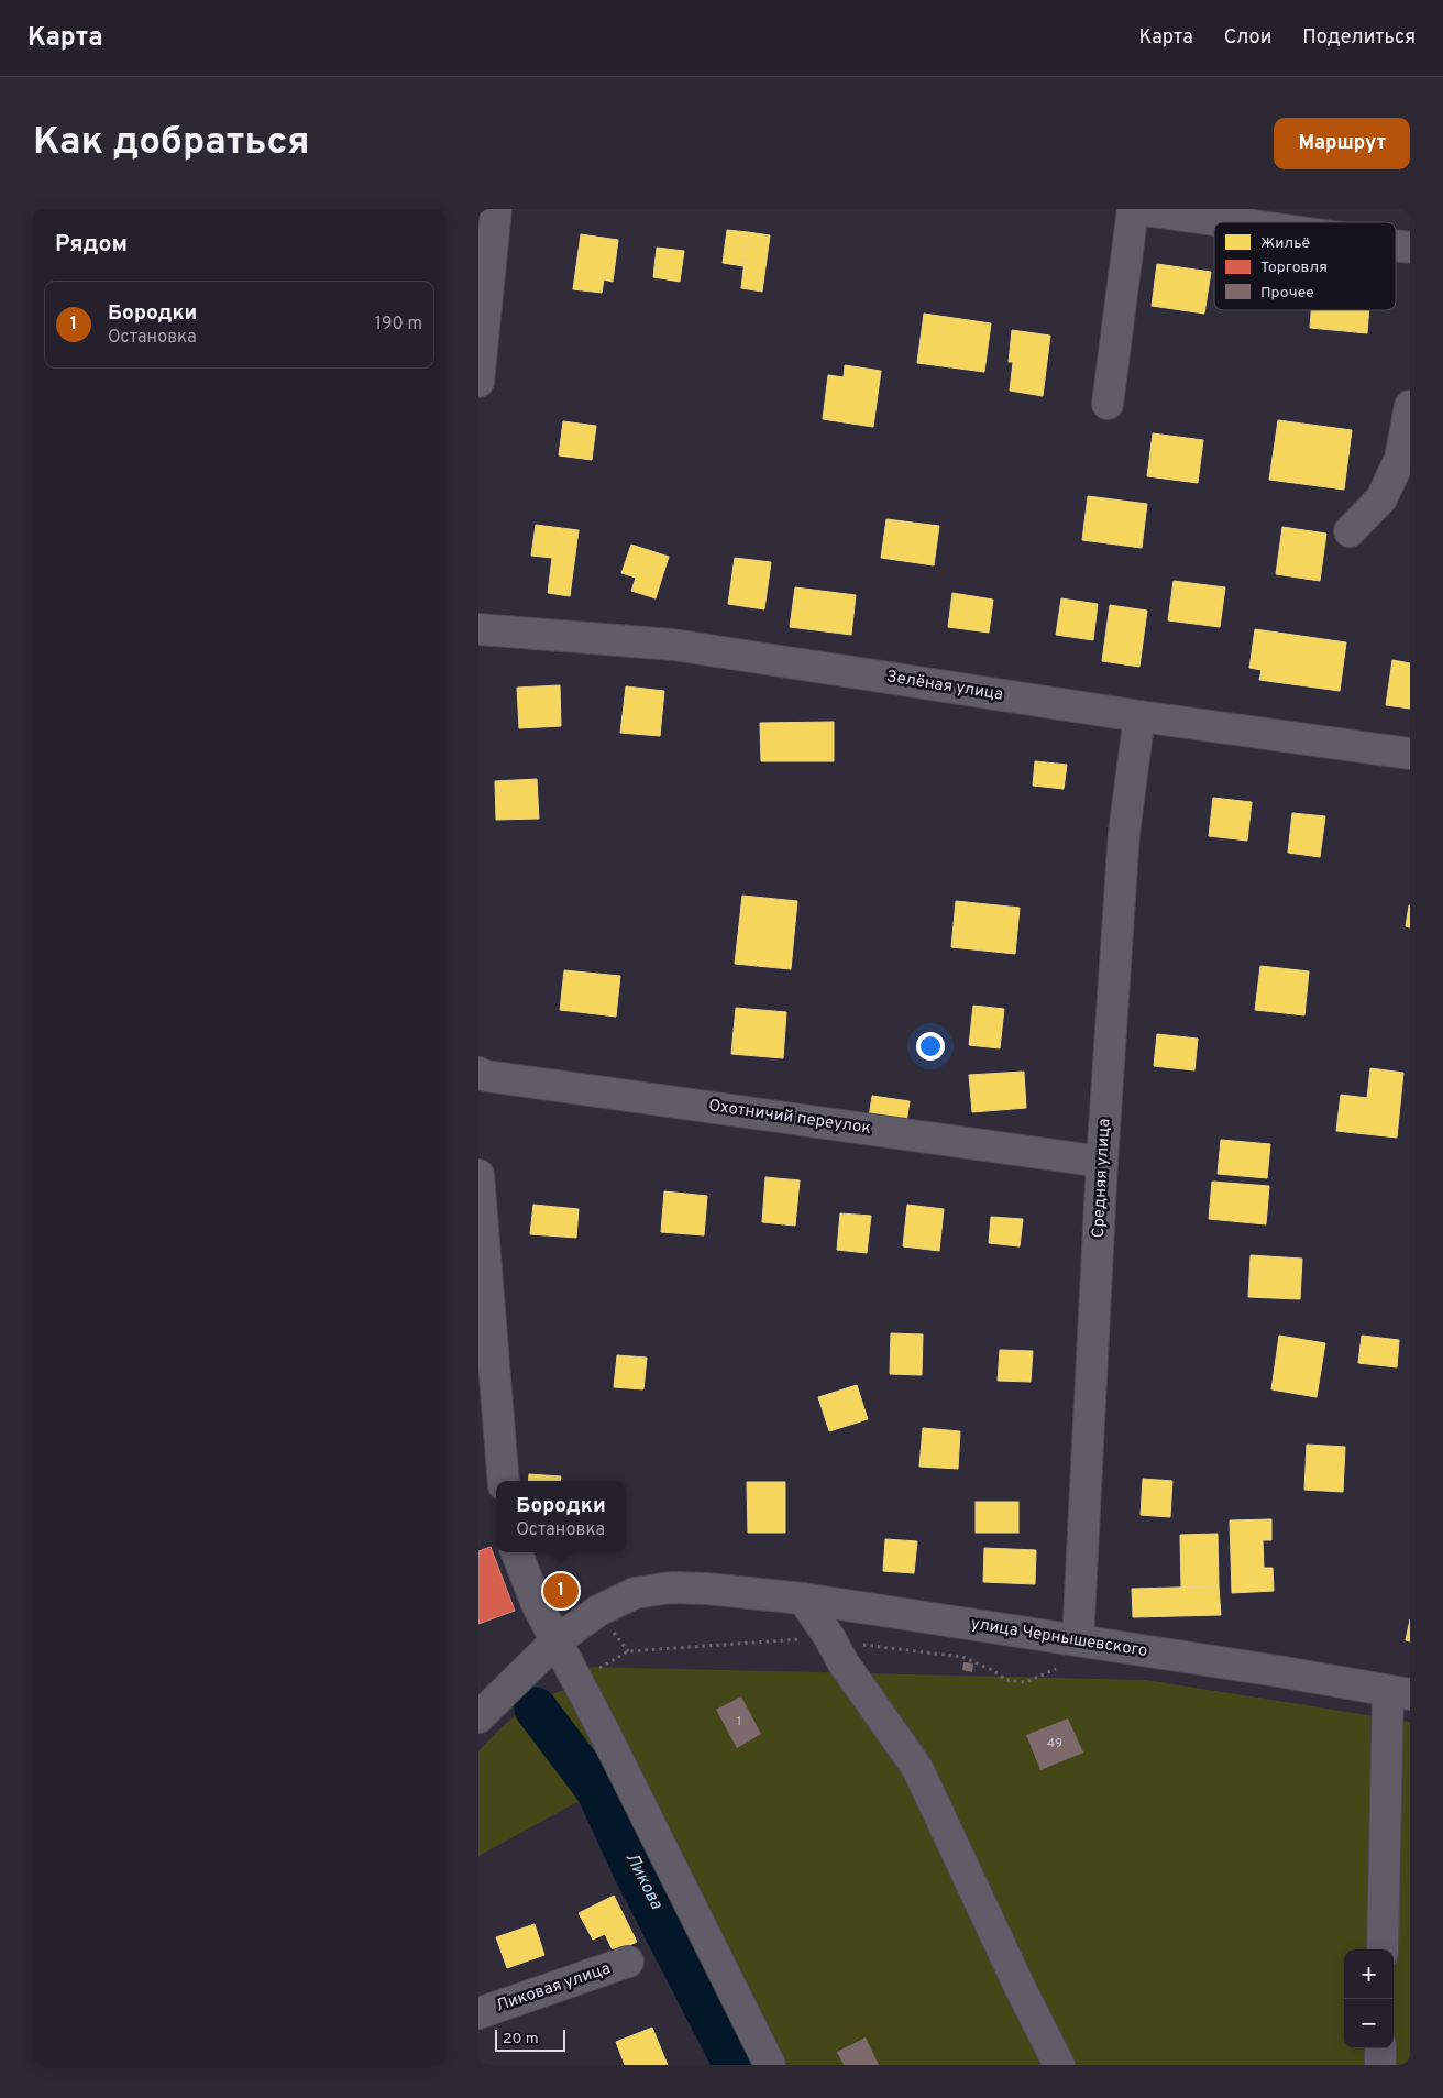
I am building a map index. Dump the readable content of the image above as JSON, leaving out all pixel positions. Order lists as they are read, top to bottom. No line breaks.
{"streets":{"street":["Зелёная улица","Охотничий переулок","Средняя улица","улица Чернышевского","Ликовая улица"]},"crossings":[["Зелёная улица","Средняя улица"],["Охотничий переулок","Средняя улица"],["Средняя улица","улица Чернышевского"]],"water":["Ликова"],"house_numbers":["1","49"],"legend":["Жильё","Торговля","Прочее"],"scale_bar":"20 m","page":{"header":"Карта","nav":["Карта","Слои","Поделиться"],"buttons":"Маршрут","title":"Как добраться","heading":"Рядом","list":[{"mark":"1","name":"Бородки","note":"Остановка","value":"190 m"}],"popup":["Бородки","Остановка"],"pins":"1","map_buttons":["+","−"],"scale":"20 m"}}
